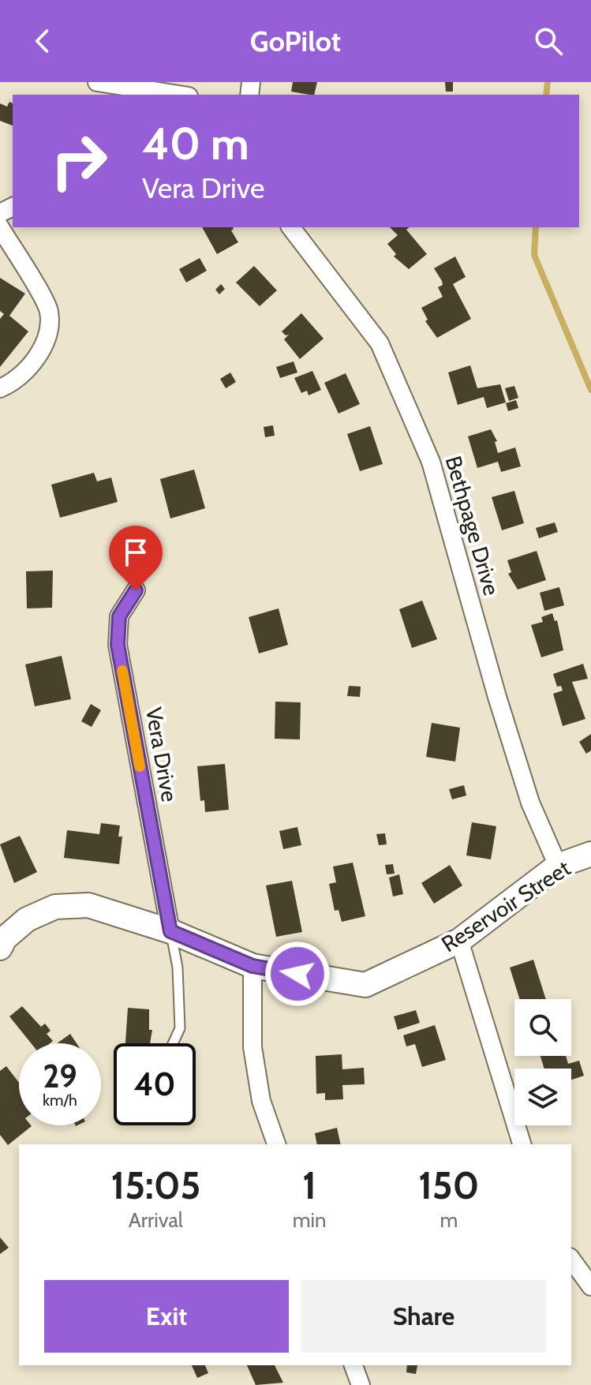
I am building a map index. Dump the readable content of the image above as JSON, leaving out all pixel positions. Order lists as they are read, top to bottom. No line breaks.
{"streets":{"street":["Bethpage Drive","Vera Drive","Reservoir Street"]},"crossings":[["Bethpage Drive","Reservoir Street"],["Vera Drive","Reservoir Street"]],"page":{"header":"GoPilot","turn":["40 m","Vera Drive"],"speed":"29 km/h","limit":"40","eta":["15:05","Arrival","1","min","150","m"],"buttons":["Exit","Share"]}}
